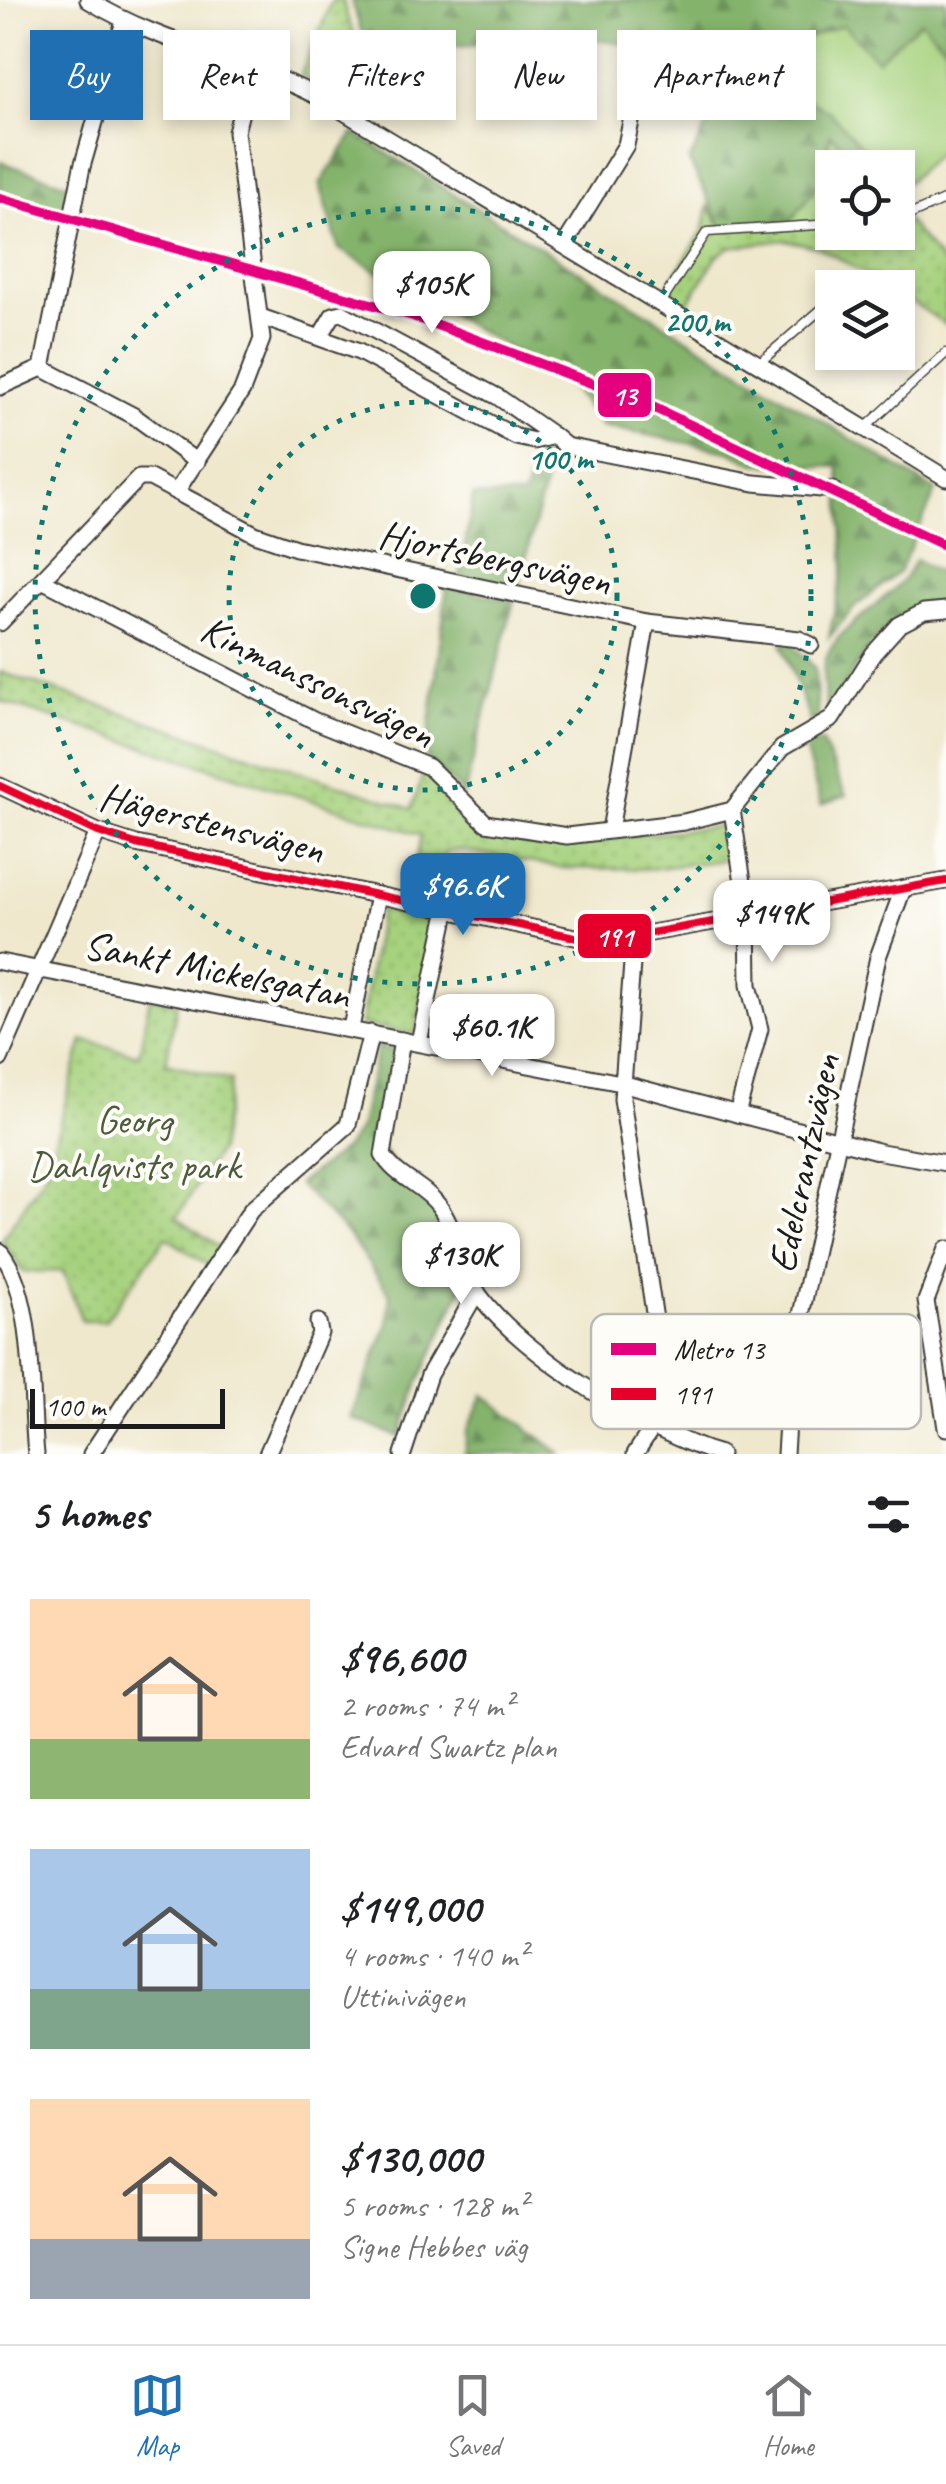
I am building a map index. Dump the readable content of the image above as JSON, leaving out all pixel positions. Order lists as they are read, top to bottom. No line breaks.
{"streets":{"street":["Hjortsbergsvägen","Kinmanssonsvägen","Hägerstensvägen","Sankt Mickelsgatan","Edelcrantzvägen"]},"crossings":[["Hjortsbergsvägen","Kinmanssonsvägen"],["Hägerstensvägen","Edelcrantzvägen"],["Sankt Mickelsgatan","Edelcrantzvägen"]],"parks":["Georg Dahlqvists park"],"lines":["metro line 13","transit line 191"],"legend":["Metro 13","191"],"scale_bar":"100 m","page":{"chip":["Buy","Rent","Filters","New","Apartment"],"price":["$105K","$96.6K","$149K","$60.1K","$130K"],"scale":"100 m","heading":"5 homes","list":[{"name":"$96,600","note":"2 rooms · 74 m² · Edvard Swartz plan"},{"name":"$149,000","note":"4 rooms · 140 m² · Uttinivägen"},{"name":"$130,000","note":"5 rooms · 128 m² · Signe Hebbes väg"}],"tabs":["Map","Saved","Home"]},"rings":["200 m","100 m"]}
